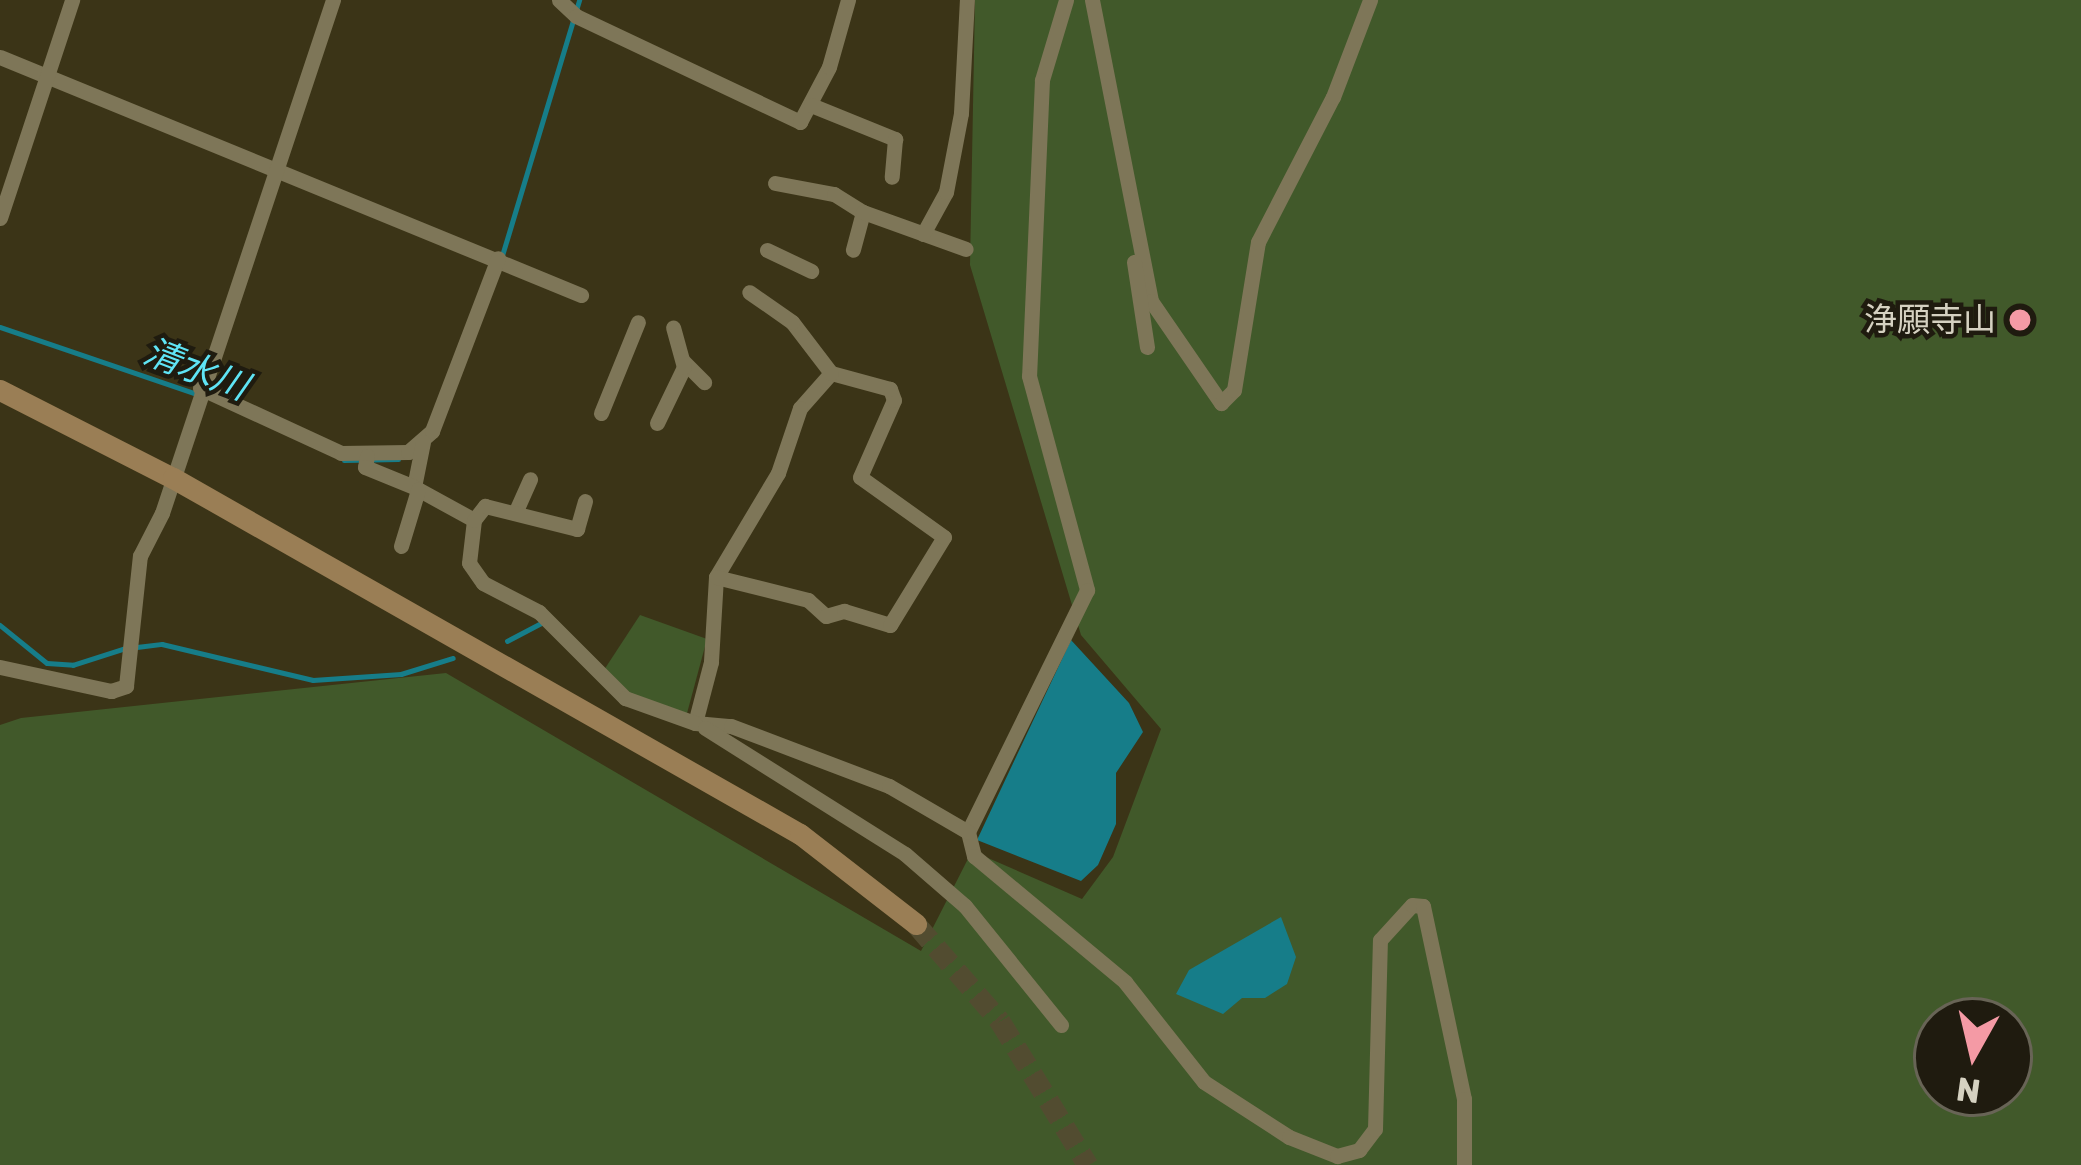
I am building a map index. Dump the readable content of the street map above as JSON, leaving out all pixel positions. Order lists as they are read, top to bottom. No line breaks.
{"water":["清水川"],"places":["浄願寺山"],"north":"bottom"}
